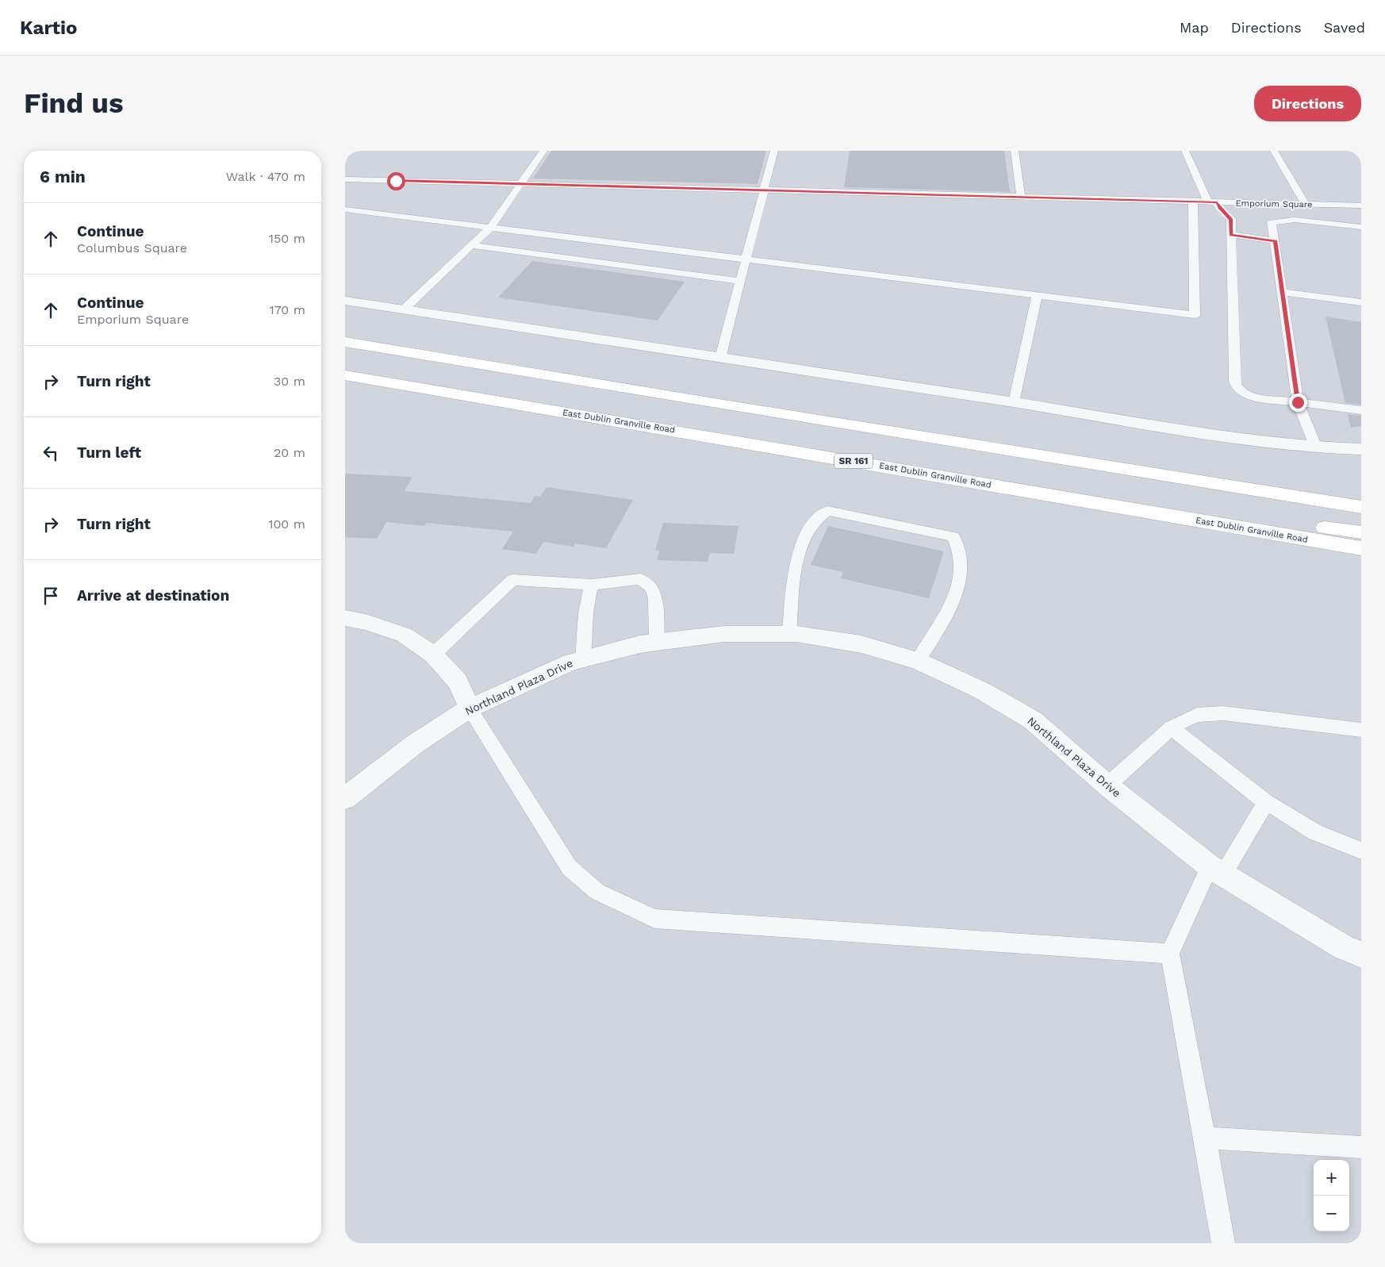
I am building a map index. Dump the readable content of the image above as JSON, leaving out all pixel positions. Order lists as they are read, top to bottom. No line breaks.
{"streets":{"main road":["East Dublin Granville Road","SR 161"],"street":["Northland Plaza Drive"],"lane":["Emporium Square"]},"page":{"header":"Kartio","nav":["Map","Directions","Saved"],"buttons":"Directions","title":"Find us","heading":["6 min","Walk · 470 m"],"list":[["Continue","Columbus Square","150 m"],["Continue","Emporium Square","170 m"],["Turn right","30 m"],["Turn left","20 m"],["Turn right","100 m"],"Arrive at destination"],"map_buttons":["+","−"]}}
